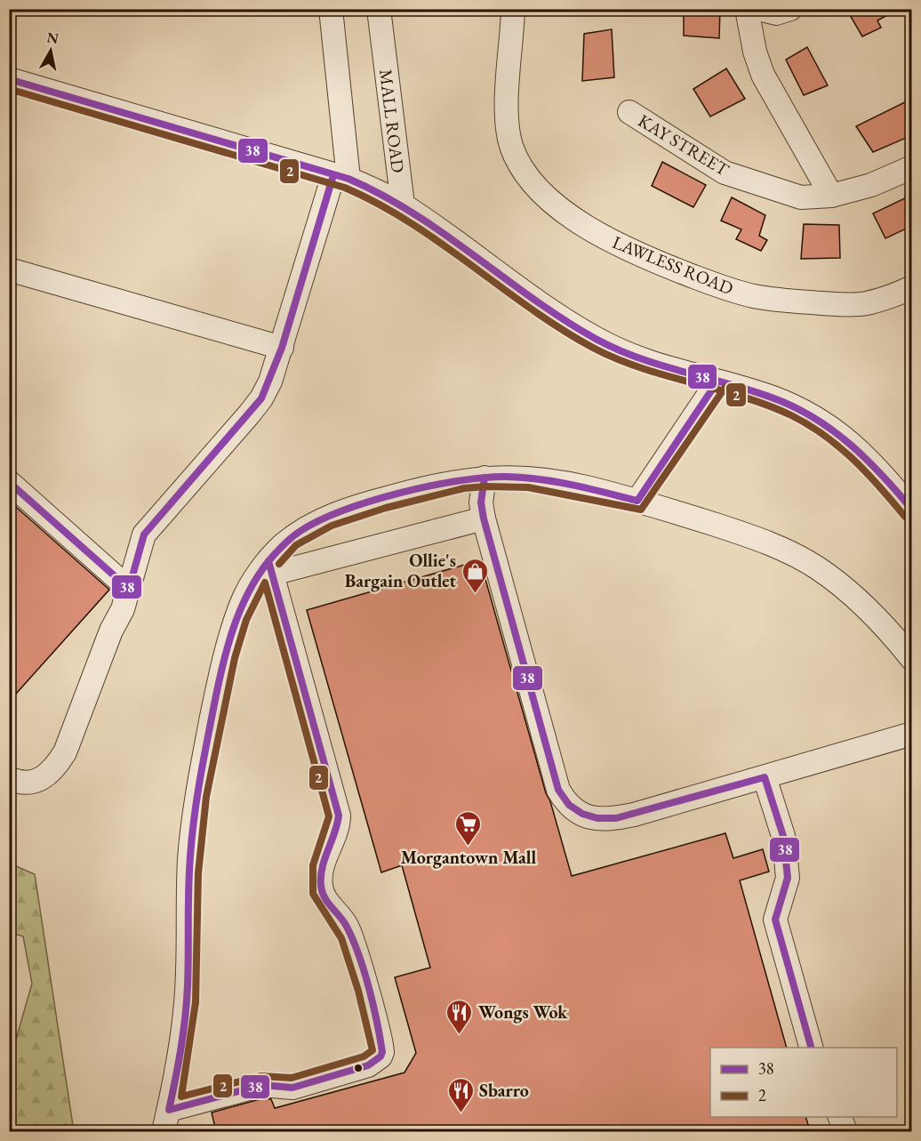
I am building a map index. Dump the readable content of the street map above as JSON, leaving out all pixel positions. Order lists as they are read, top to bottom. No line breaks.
{"streets":{"street":["MALL ROAD","KAY STREET","LAWLESS ROAD"]},"places":{"shop":["Ollie's Bargain Outlet"],"supermarket":["Morgantown Mall"],"restaurant":["Wongs Wok","Sbarro"]},"lines":["transit line 38","transit line 2"],"legend":["38","2"],"north":"top"}
